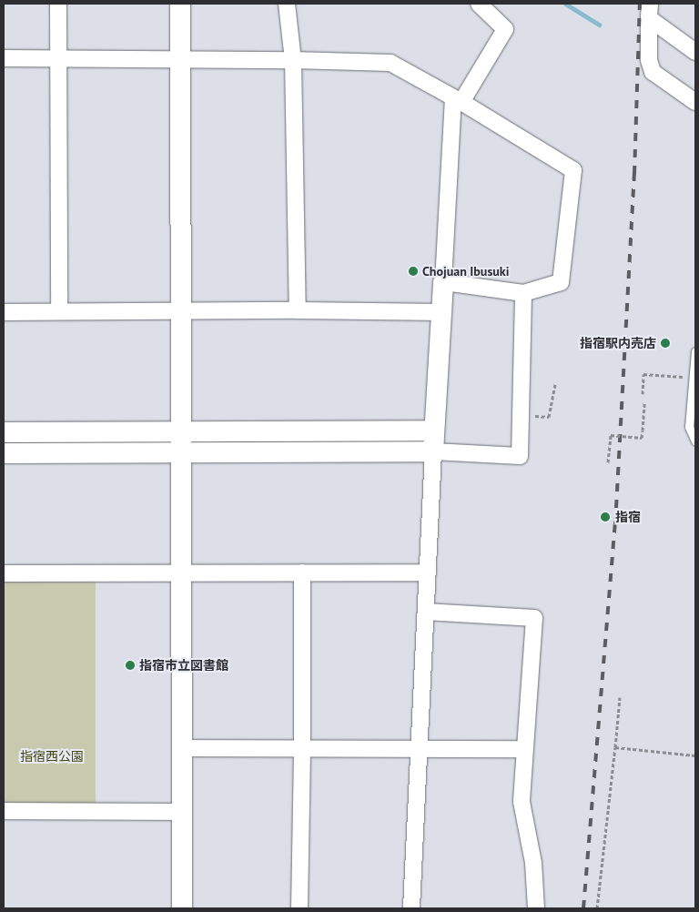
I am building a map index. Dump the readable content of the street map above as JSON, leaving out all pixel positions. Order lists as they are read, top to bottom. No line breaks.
{"parks":["指宿西公園"],"places":["Chojuan Ibusuki","指宿駅内売店","指宿","指宿市立図書館"]}
